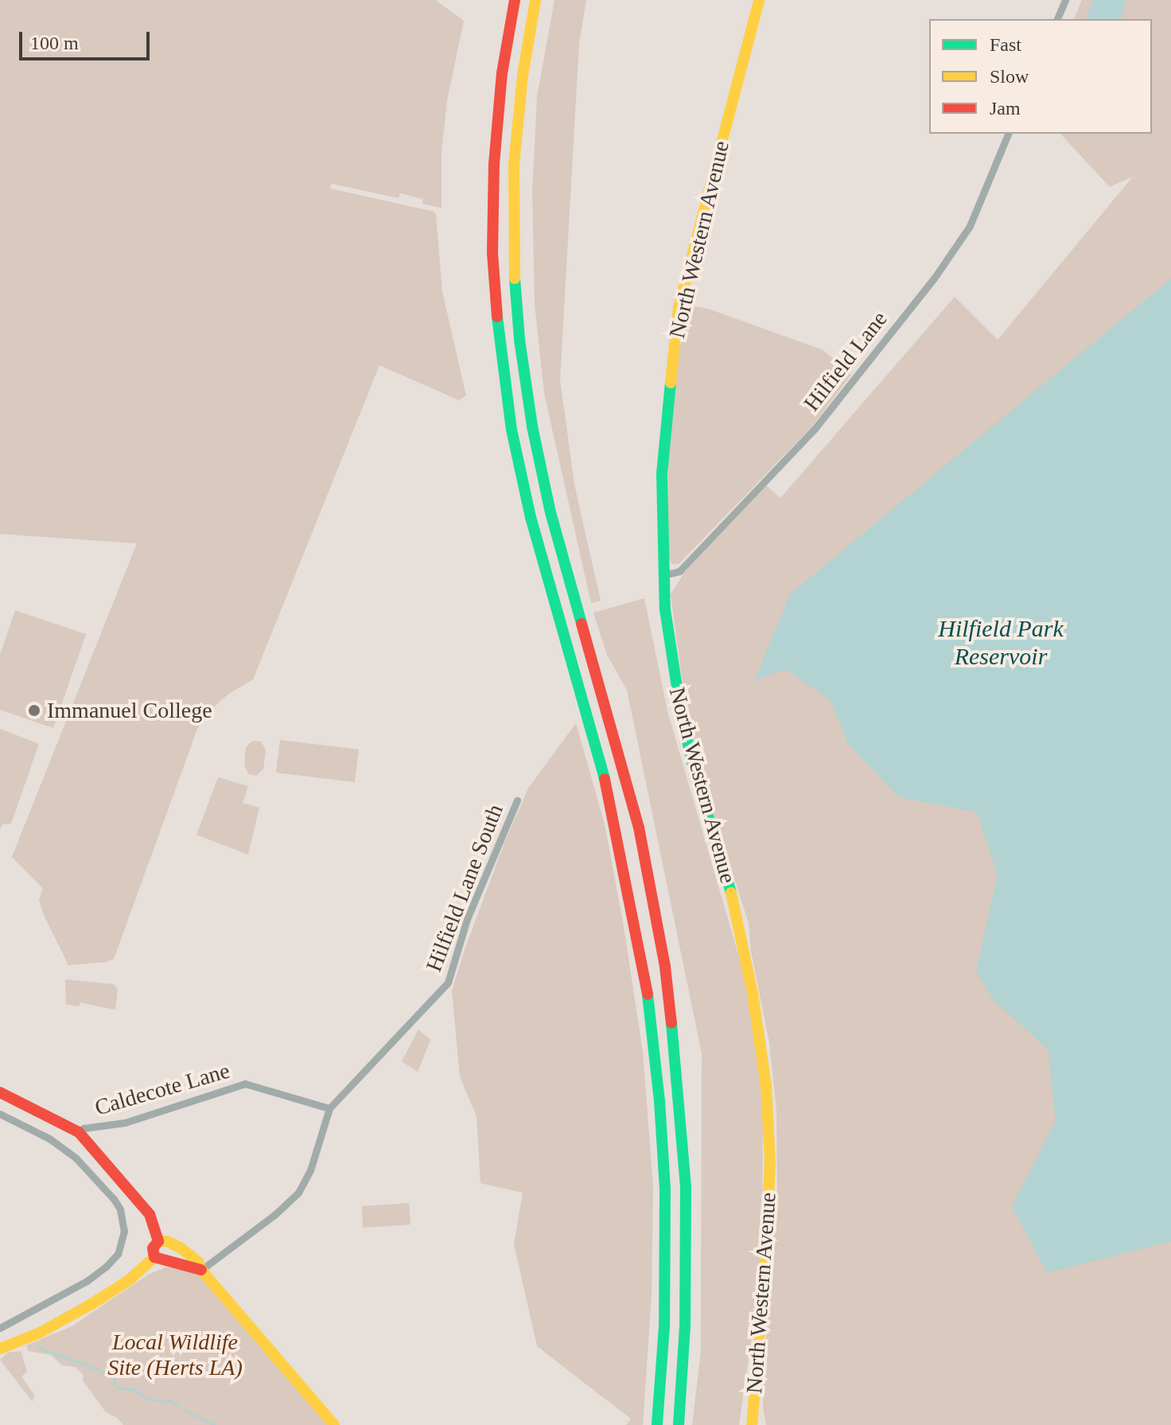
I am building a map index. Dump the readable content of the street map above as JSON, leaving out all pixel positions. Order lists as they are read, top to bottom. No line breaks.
{"streets":{"main road":["North Western Avenue"],"street":["Hilfield Lane","Hilfield Lane South","Caldecote Lane"]},"crossings":[["North Western Avenue","Hilfield Lane"],["Hilfield Lane South","Caldecote Lane"]],"water":["Hilfield Park Reservoir"],"parks":["Local Wildlife Site (Herts LA)"],"places":["Immanuel College"],"legend":["Fast","Slow","Jam"],"scale_bar":"100 m"}
